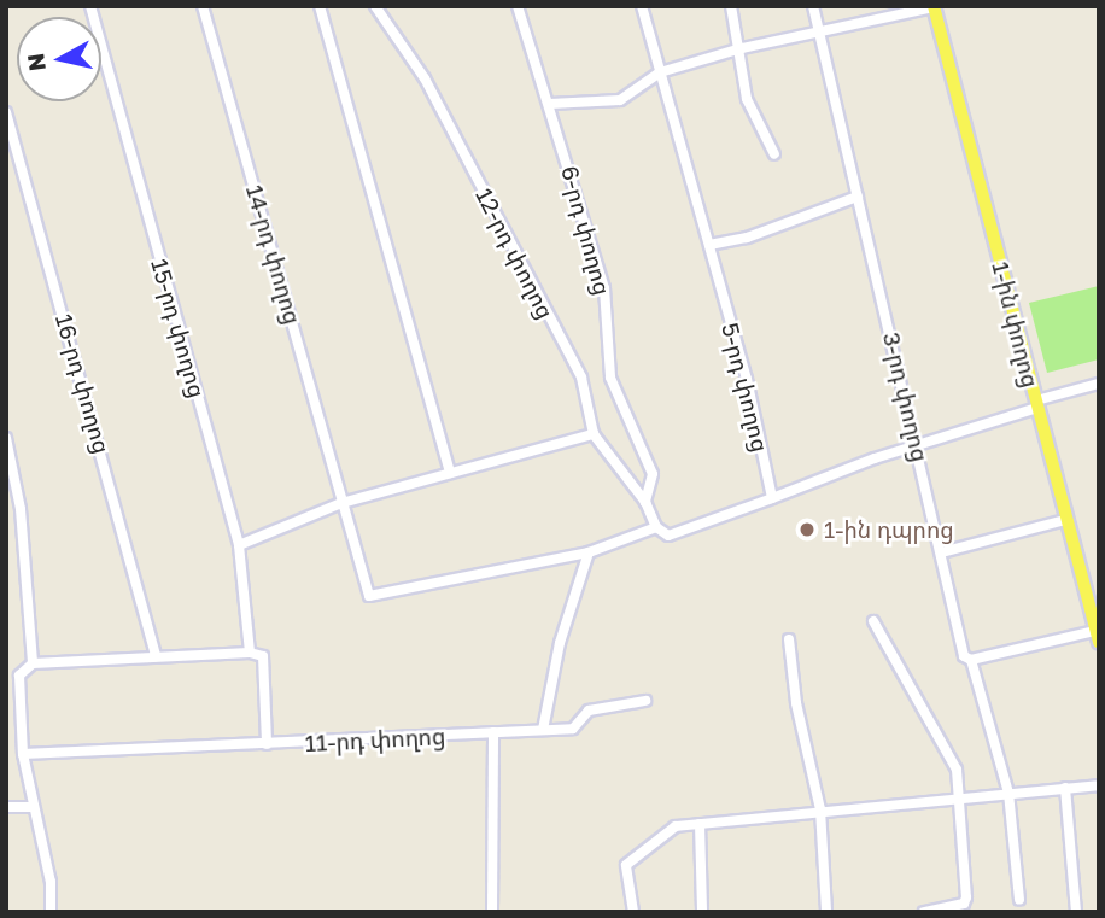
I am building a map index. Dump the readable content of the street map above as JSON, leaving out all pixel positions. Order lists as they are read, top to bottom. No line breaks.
{"streets":{"main road":["1-ին փողոց"],"street":["6-րդ փողոց","12-րդ փողոց","14-րդ փողոց","15-րդ փողոց","16-րդ փողոց","5-րդ փողոց","3-րդ փողոց","11-րդ փողոց"]},"crossings":[["6-րդ փողոց","12-րդ փողոց"],["15-րդ փողոց","11-րդ փողոց"]],"places":["1-ին դպրոց"],"north":"left"}
